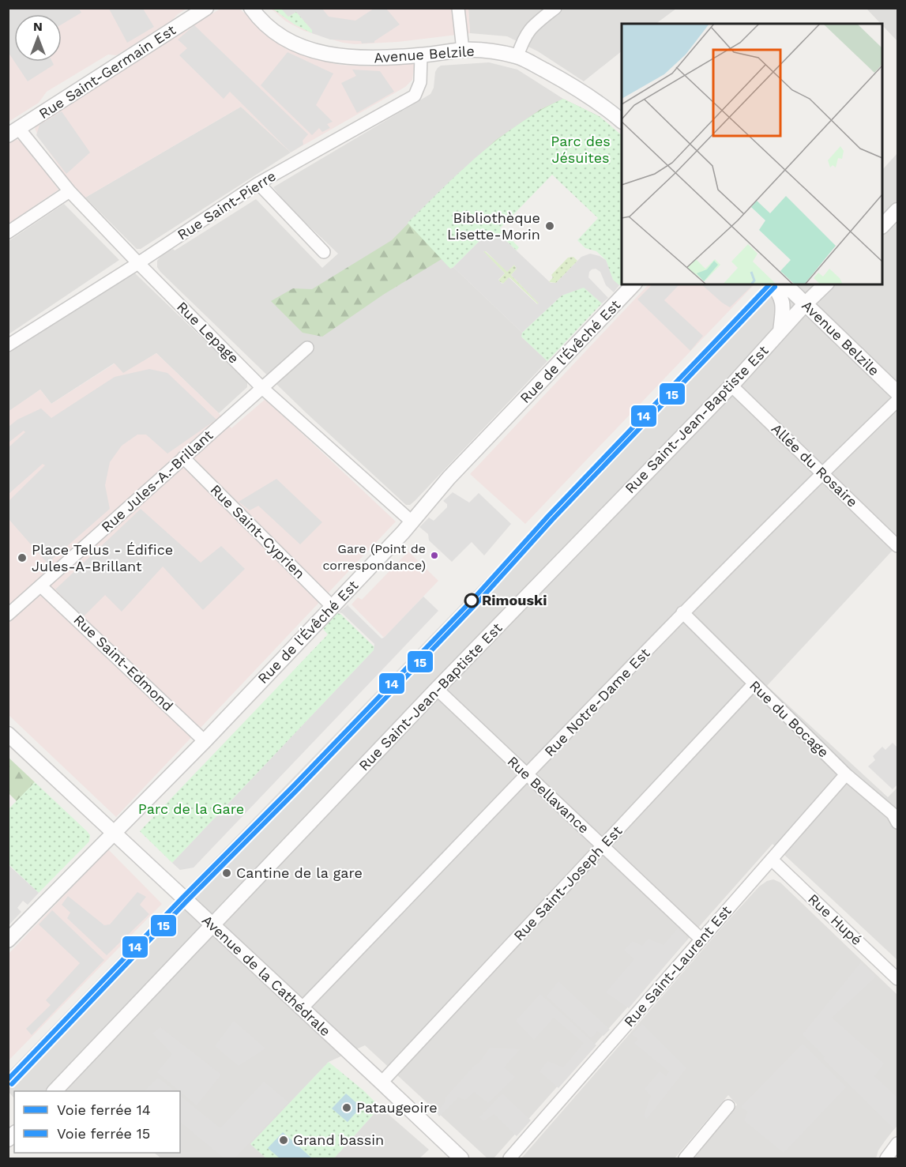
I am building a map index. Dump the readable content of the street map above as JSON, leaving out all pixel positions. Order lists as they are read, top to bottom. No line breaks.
{"streets":{"street":["Avenue Belzile","Rue Saint-Germain Est","Rue Saint-Pierre","Rue Lepage","Rue de l'Évêché Est","Rue Saint-Jean-Baptiste Est","Allée du Rosaire","Rue Jules-A.-Brillant","Rue Saint-Cyprien","Rue Saint-Edmond","Rue Notre-Dame Est","Rue du Bocage","Rue Bellavance","Rue Saint-Joseph Est","Rue Hupé","Rue Saint-Laurent Est","Avenue de la Cathédrale"]},"crossings":[["Avenue Belzile","Rue Saint-Pierre"],["Avenue Belzile","Rue Saint-Jean-Baptiste Est"],["Rue Saint-Germain Est","Rue Lepage"],["Rue Saint-Pierre","Rue Lepage"],["Rue Lepage","Rue de l'Évêché Est"],["Rue Lepage","Rue Jules-A.-Brillant"],["Rue de l'Évêché Est","Rue Saint-Cyprien"],["Rue de l'Évêché Est","Rue Saint-Edmond"],["Rue de l'Évêché Est","Avenue de la Cathédrale"],["Rue Saint-Jean-Baptiste Est","Allée du Rosaire"],["Rue Saint-Jean-Baptiste Est","Rue Bellavance"],["Rue Saint-Jean-Baptiste Est","Avenue de la Cathédrale"],["Allée du Rosaire","Rue Notre-Dame Est"],["Rue Jules-A.-Brillant","Rue Saint-Cyprien"],["Rue Jules-A.-Brillant","Rue Saint-Edmond"],["Rue Notre-Dame Est","Rue du Bocage"],["Rue Notre-Dame Est","Rue Bellavance"],["Rue Notre-Dame Est","Avenue de la Cathédrale"],["Rue du Bocage","Rue Saint-Joseph Est"],["Rue du Bocage","Rue Saint-Laurent Est"],["Rue Bellavance","Rue Saint-Joseph Est"],["Rue Bellavance","Rue Saint-Laurent Est"],["Rue Saint-Joseph Est","Avenue de la Cathédrale"],["Rue Hupé","Rue Saint-Laurent Est"]],"parks":["Parc des Jésuites","Parc de la Gare"],"places":["Bibliothèque Lisette-Morin","Gare (Point de correspondance)","Place Telus - Édifice Jules-A-Brillant","Rimouski","Cantine de la gare","Pataugeoire","Grand bassin"],"lines":["rail line 14","rail line 15"],"legend":["Voie ferrée 14","Voie ferrée 15"],"north":"top"}
